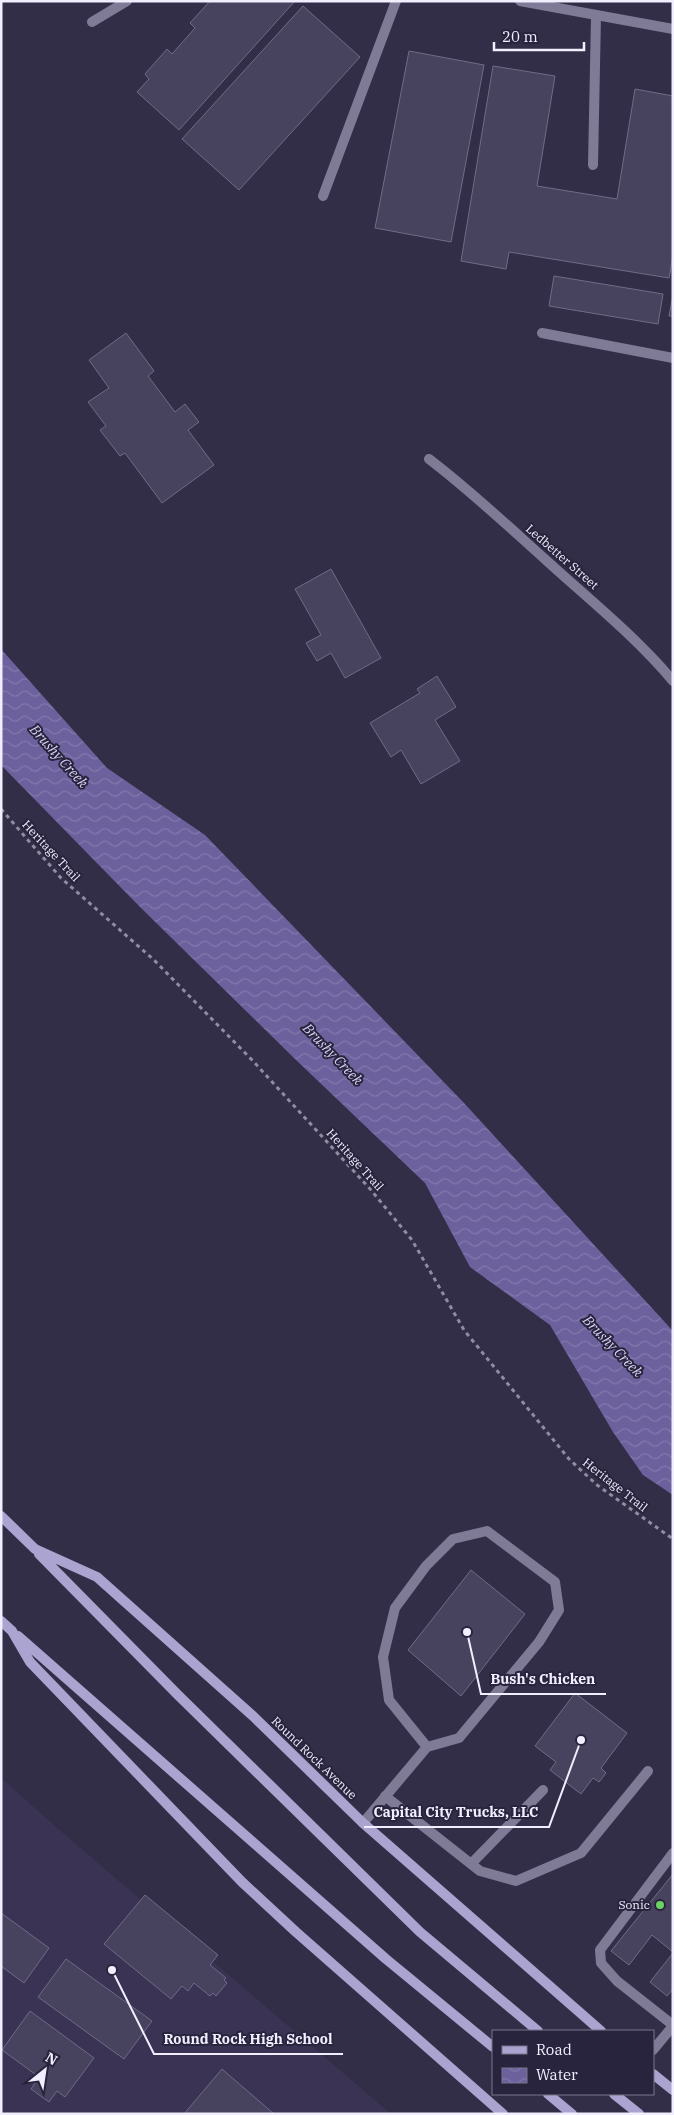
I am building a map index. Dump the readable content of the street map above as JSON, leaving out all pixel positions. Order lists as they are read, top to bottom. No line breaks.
{"streets":{"main road":["Round Rock Avenue"],"street":["Ledbetter Street"],"path":["Heritage Trail"]},"water":["Brushy Creek"],"places":["Bush's Chicken","Capital City Trucks, LLC","Sonic","Round Rock High School"],"legend":["Road","Water"],"scale_bar":"20 m","north":"top right"}
